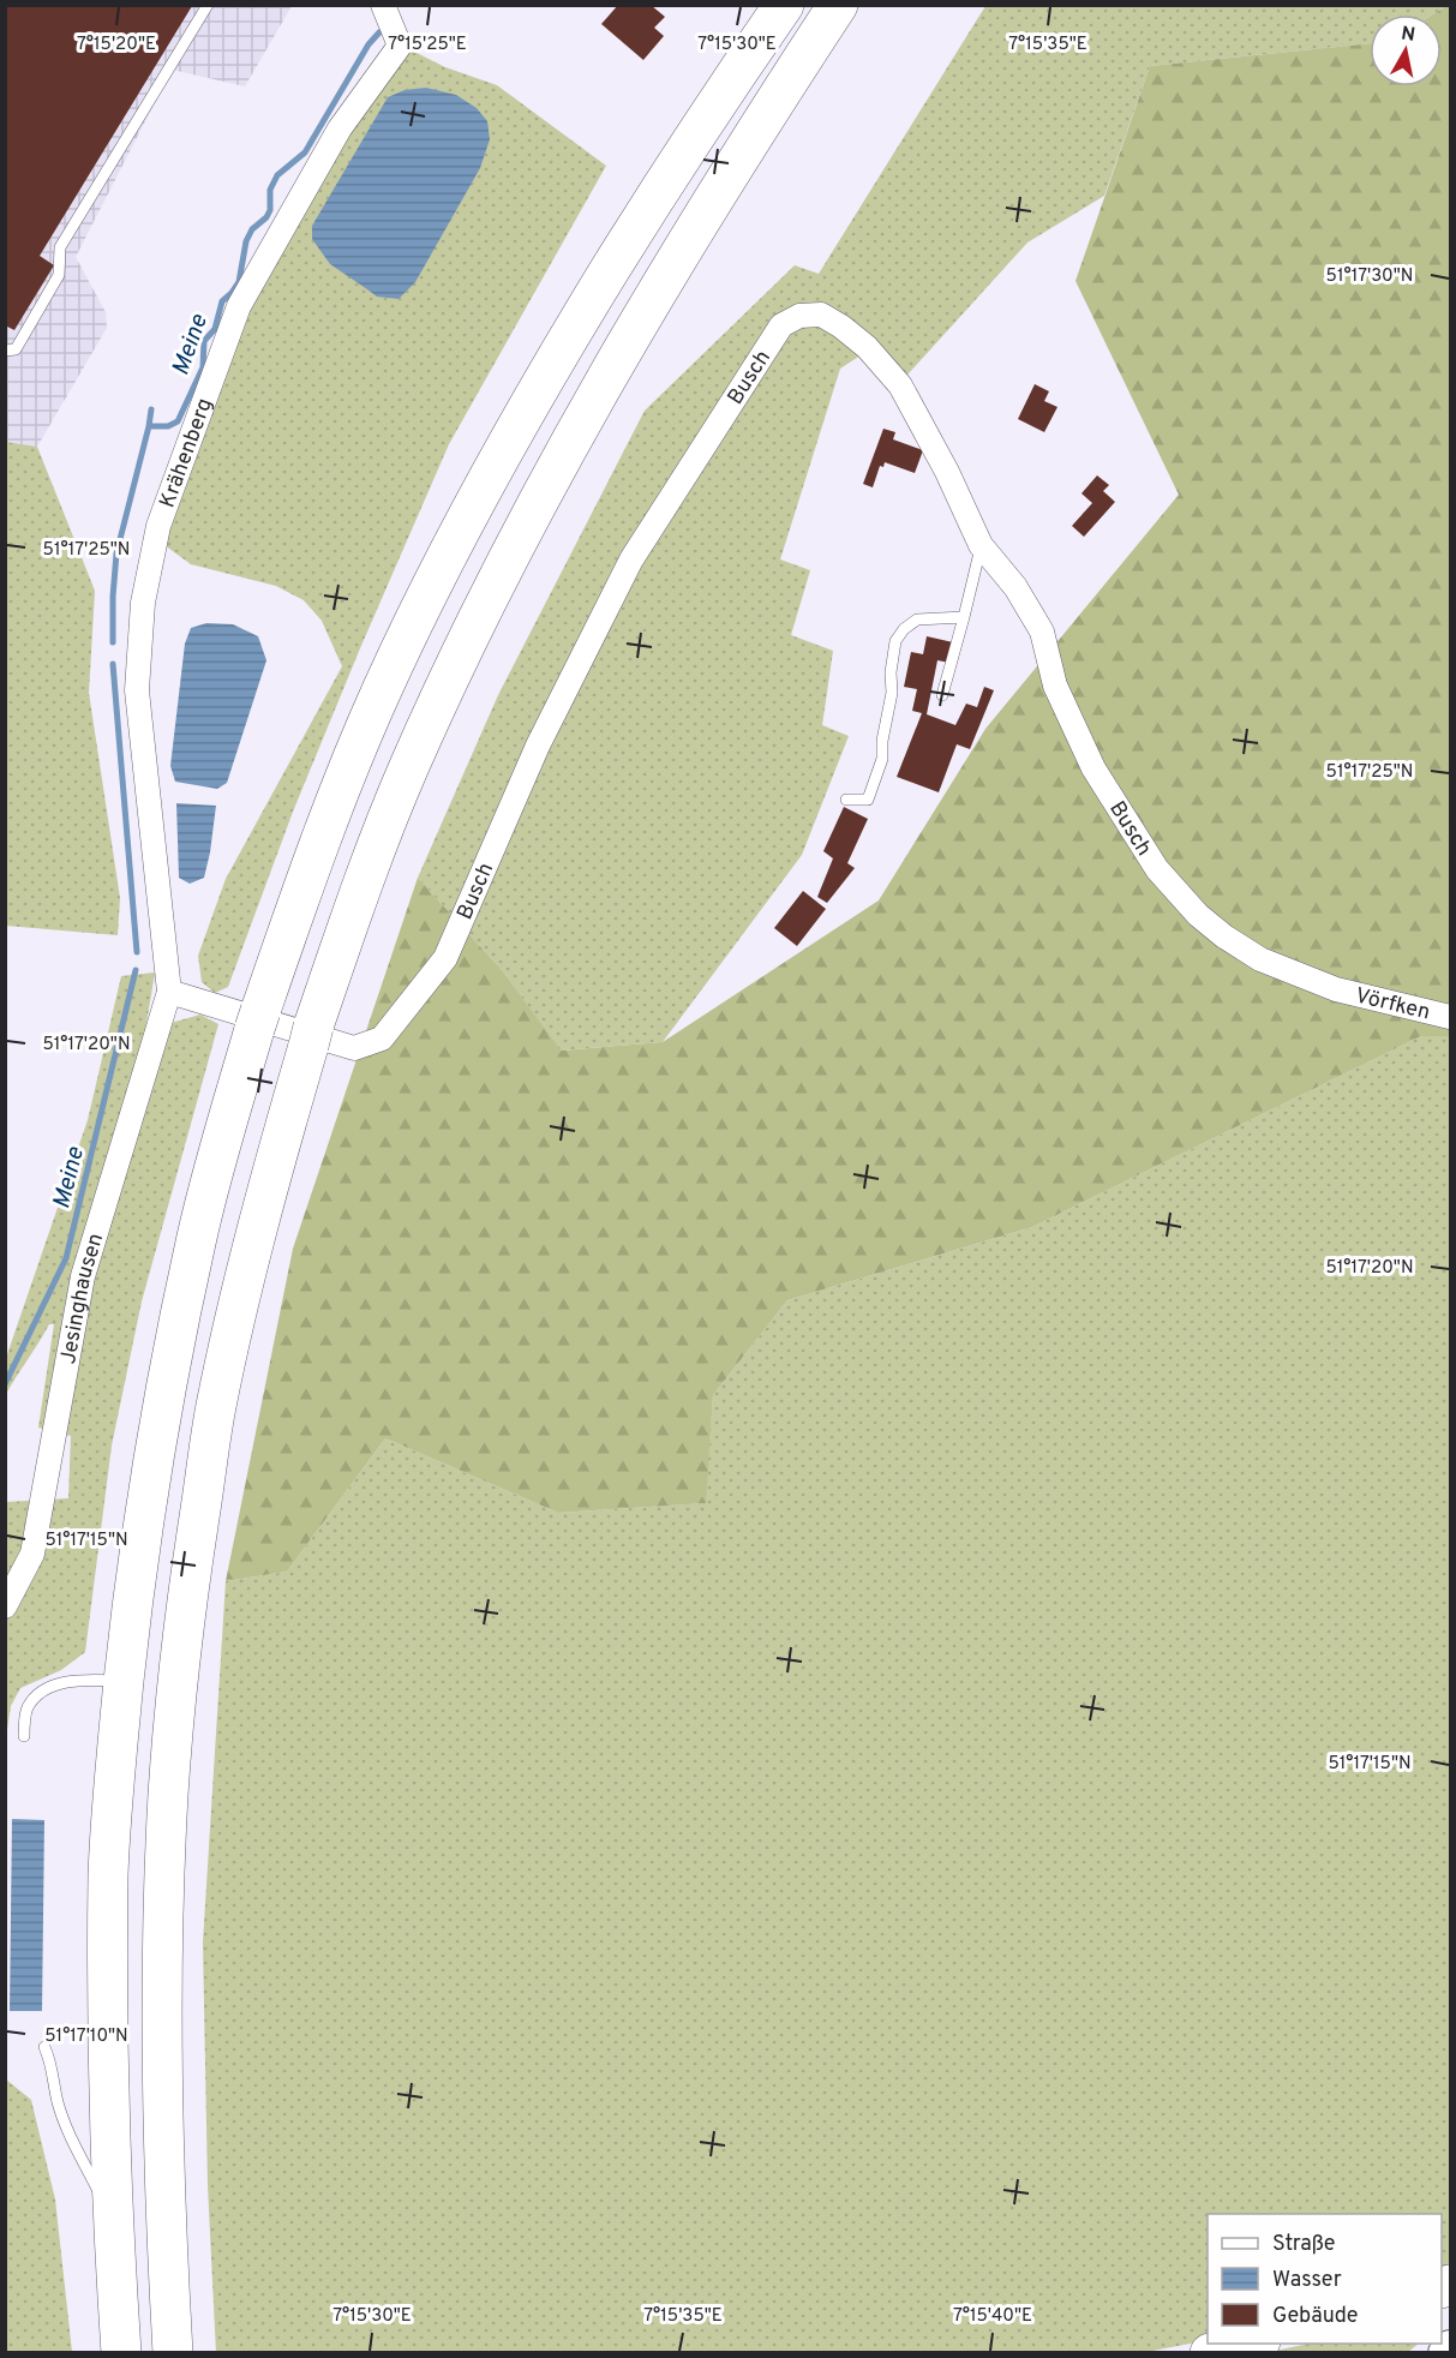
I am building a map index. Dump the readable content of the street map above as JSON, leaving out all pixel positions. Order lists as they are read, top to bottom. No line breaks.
{"streets":{"street":["Busch","Krähenberg","Vörfken","Jesinghausen"]},"crossings":[["Busch","Krähenberg"],["Busch","Vörfken"],["Busch","Jesinghausen"],["Krähenberg","Jesinghausen"]],"water":["Meine"],"legend":["Straße","Wasser","Gebäude"],"north":"top","coordinates":["7°15'20\"E","7°15'25\"E","7°15'30\"E","7°15'35\"E","51°17'30\"N","51°17'25\"N","51°17'20\"N","51°17'15\"N","51°17'10\"N","7°15'40\"E"]}
